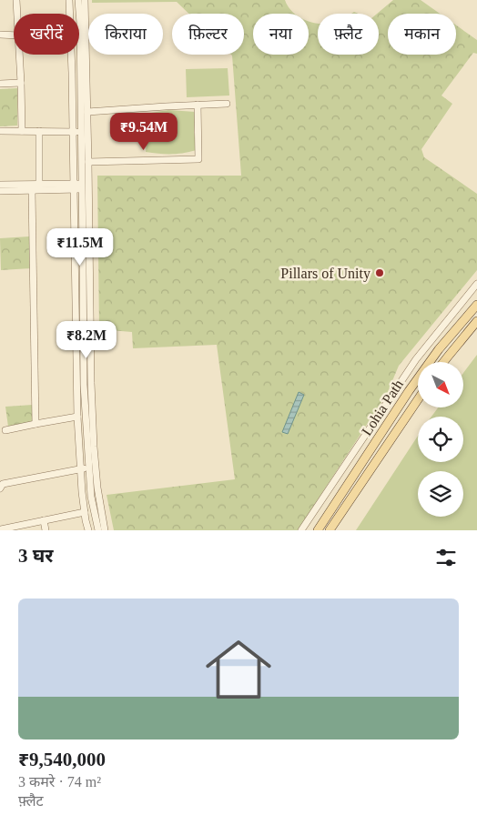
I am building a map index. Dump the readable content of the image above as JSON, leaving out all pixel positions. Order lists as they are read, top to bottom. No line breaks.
{"streets":{"main road":["Lohia Path"]},"places":["Pillars of Unity"],"north":"bottom right","page":{"chip":["खरीदें","किराया","फ़िल्टर","नया","फ़्लैट","मकान"],"price":["₹9.54M","₹11.5M","₹8.2M"],"heading":"3 घर","list":[{"name":"₹9,540,000","note":"3 कमरे · 74 m² · फ़्लैट"}]}}
